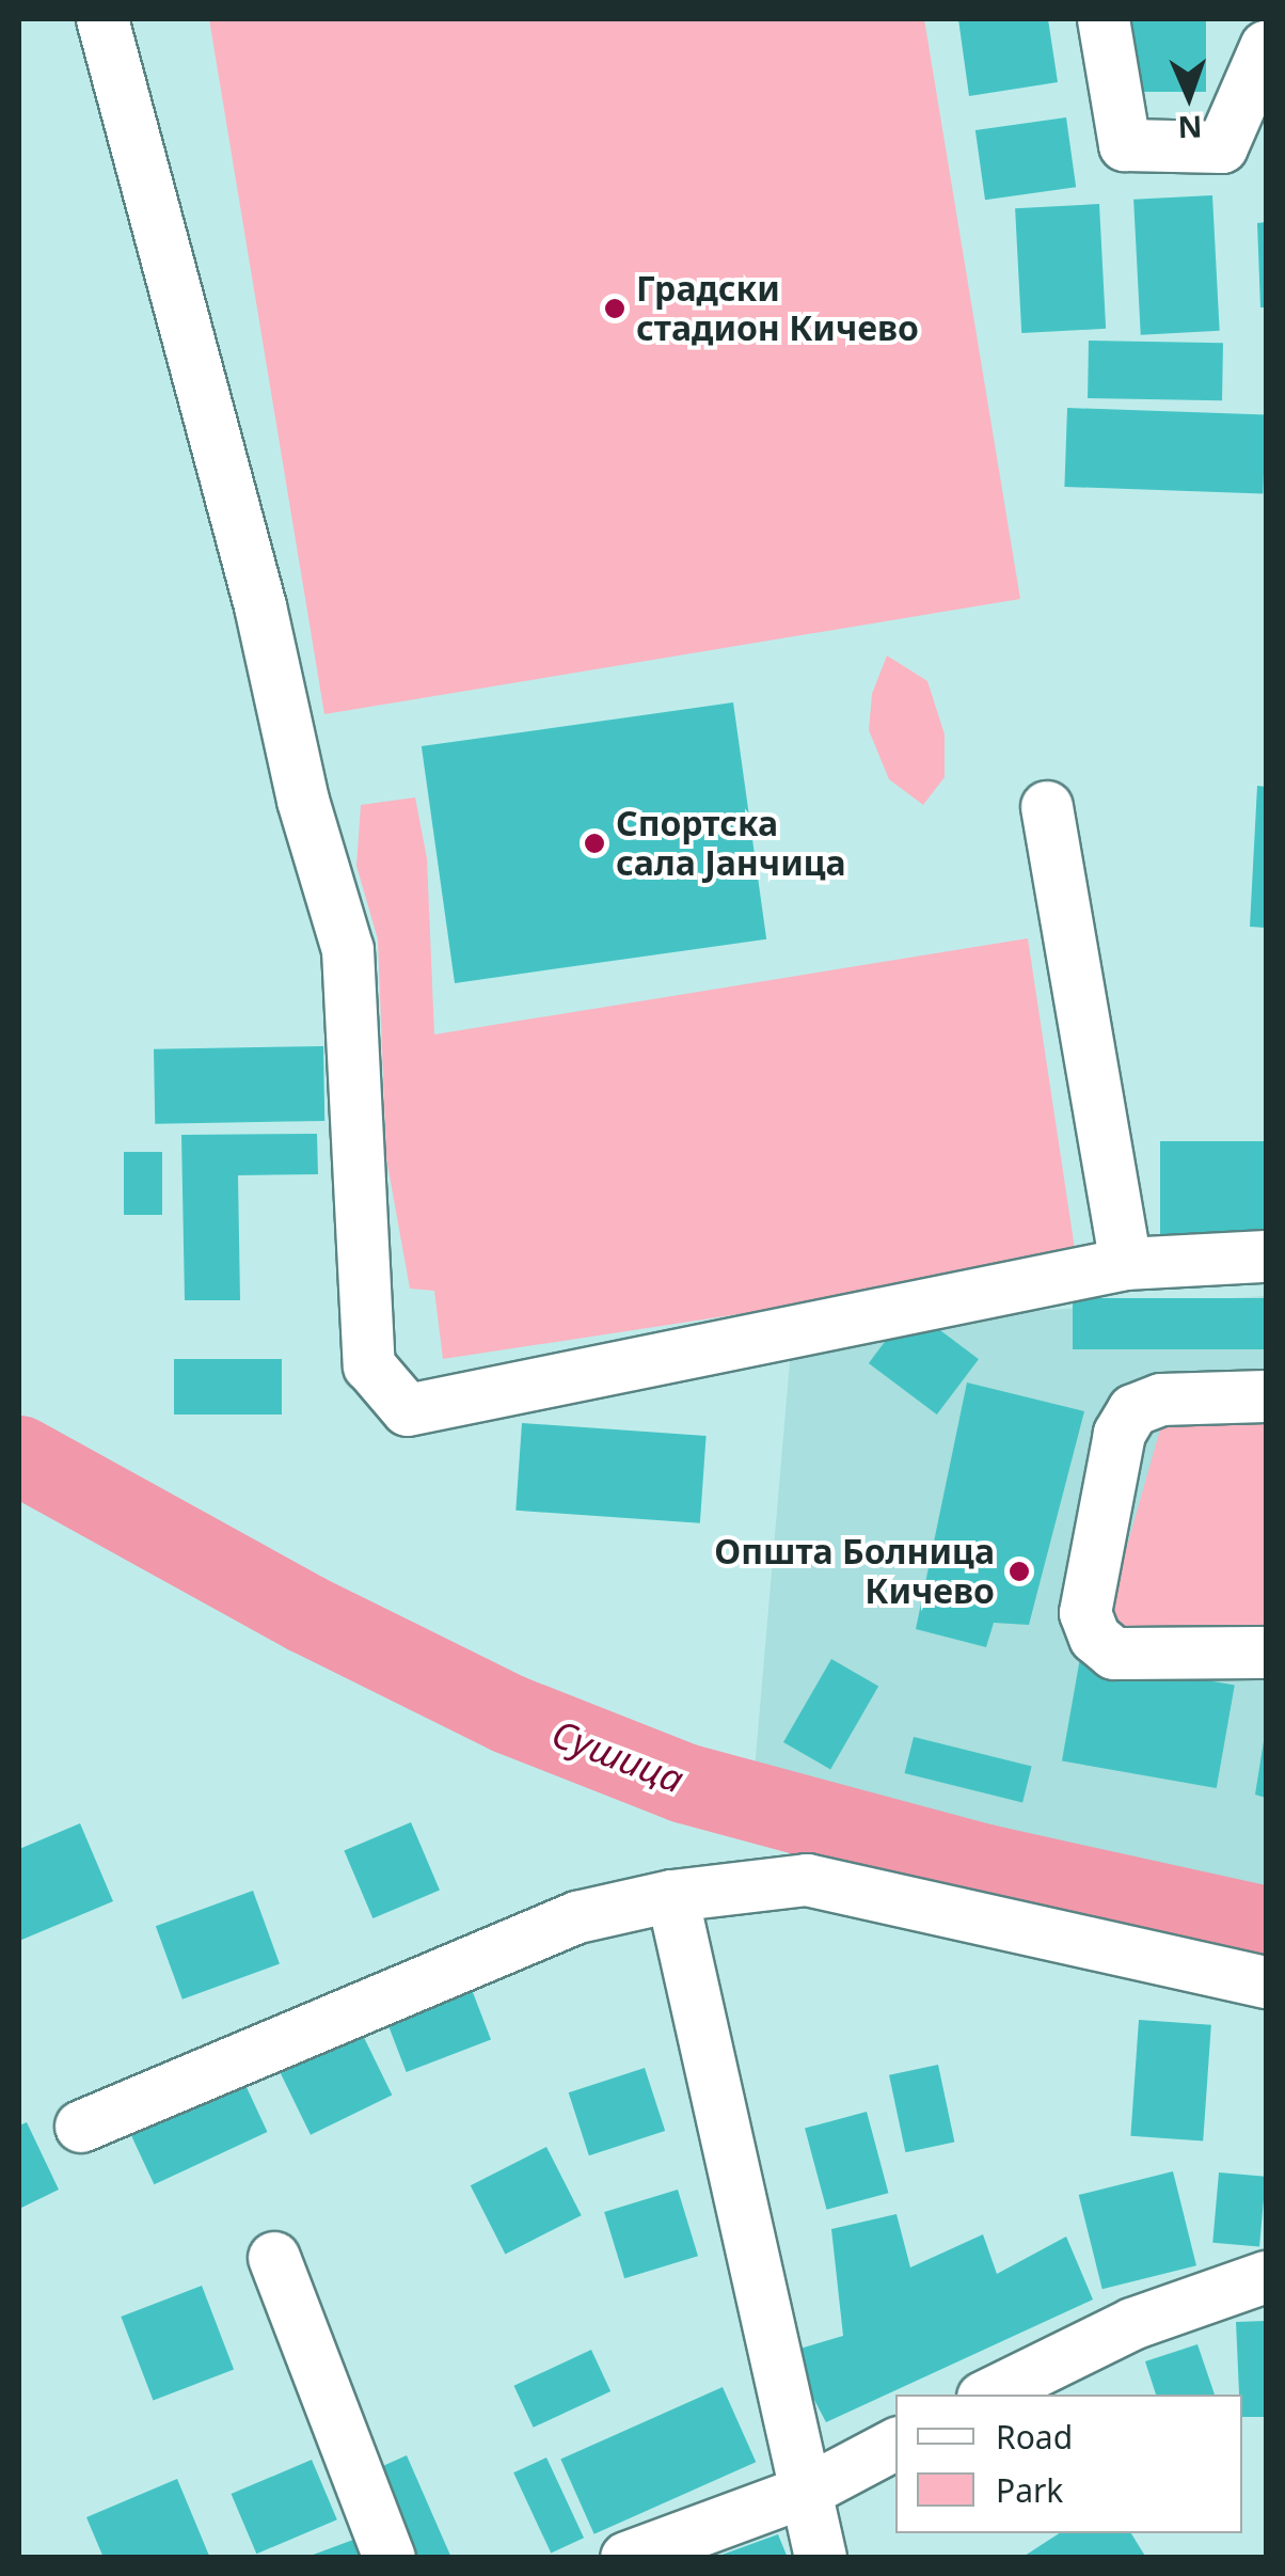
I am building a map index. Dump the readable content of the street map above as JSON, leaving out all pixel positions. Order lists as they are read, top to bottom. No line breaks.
{"water":["Сушица"],"places":["Градски стадион Кичево","Спортска сала Јанчица","Општа Болница Кичево"],"legend":["Road","Park"],"north":"bottom"}
